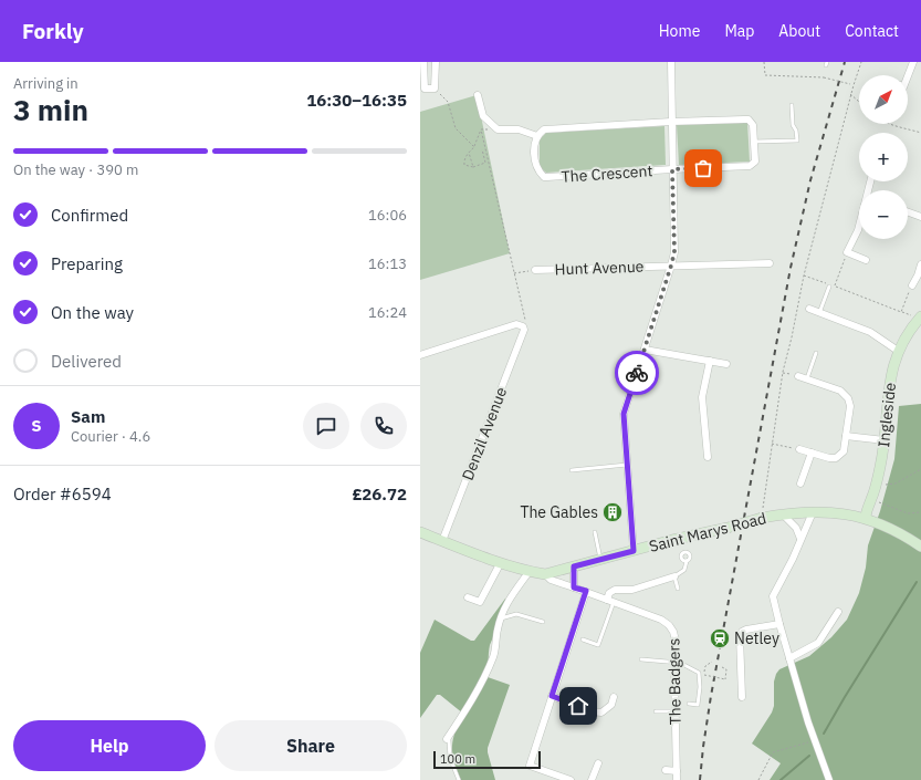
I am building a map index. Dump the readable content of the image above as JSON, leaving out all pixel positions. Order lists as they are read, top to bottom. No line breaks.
{"streets":{"street":["The Crescent","Hunt Avenue","Ingleside","Denzil Avenue","Saint Marys Road","The Badgers"]},"crossings":[["Ingleside","Saint Marys Road"],["Denzil Avenue","Saint Marys Road"],["Saint Marys Road","The Badgers"]],"places":{"building":["The Gables"],"station":["Netley"]},"scale_bar":"100 m","north":"top right","page":{"header":"Forkly","nav":["Home","Map","About","Contact"],"heading":["3 min","Arriving in","16:30–16:35"],"panel":["Sam","Courier · 4.6","Order #6594","£26.72"],"map_buttons":["+","−"],"bar":"On the way · 390 m","list":[["Confirmed","16:06"],["Preparing","16:13"],["On the way","16:24"],"Delivered"],"round":"S","buttons":["Help","Share"],"scale":"100 m"}}
